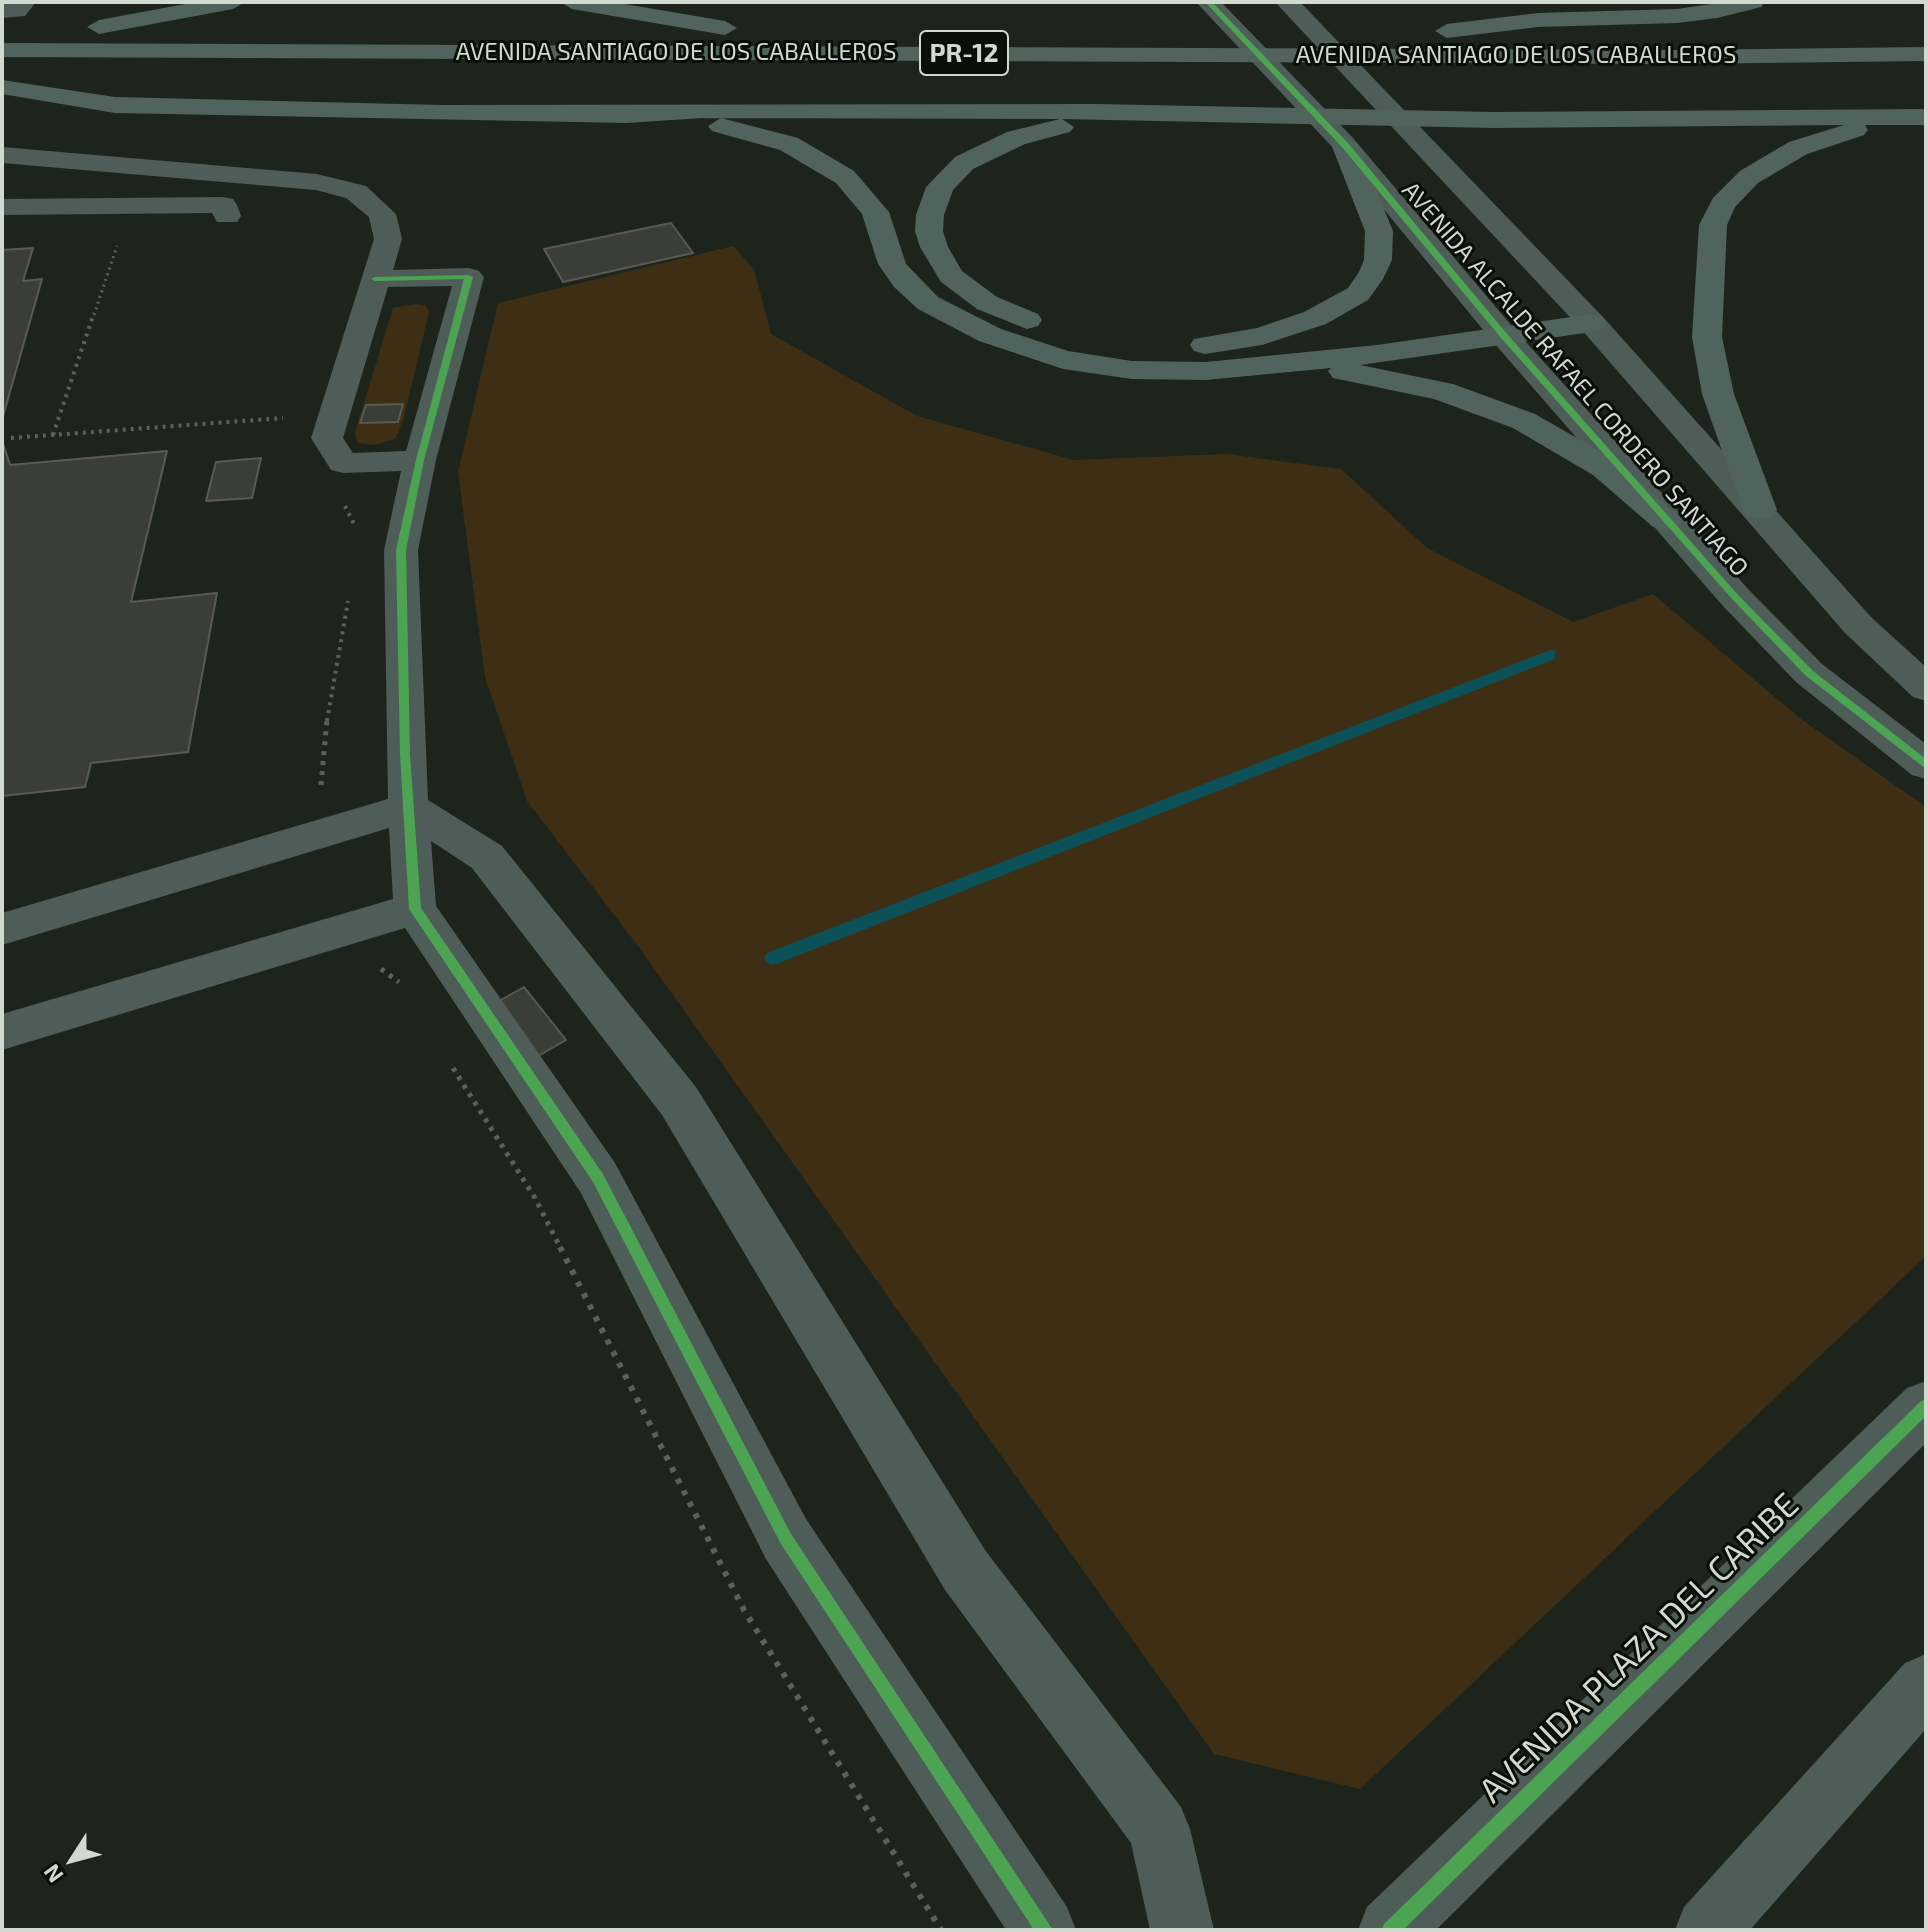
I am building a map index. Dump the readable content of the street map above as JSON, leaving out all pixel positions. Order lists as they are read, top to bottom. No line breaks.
{"streets":{"highway":["AVENIDA SANTIAGO DE LOS CABALLEROS","PR-12"],"street":["AVENIDA ALCALDE RAFAEL CORDERO SANTIAGO","AVENIDA PLAZA DEL CARIBE"]},"north":"bottom left"}
